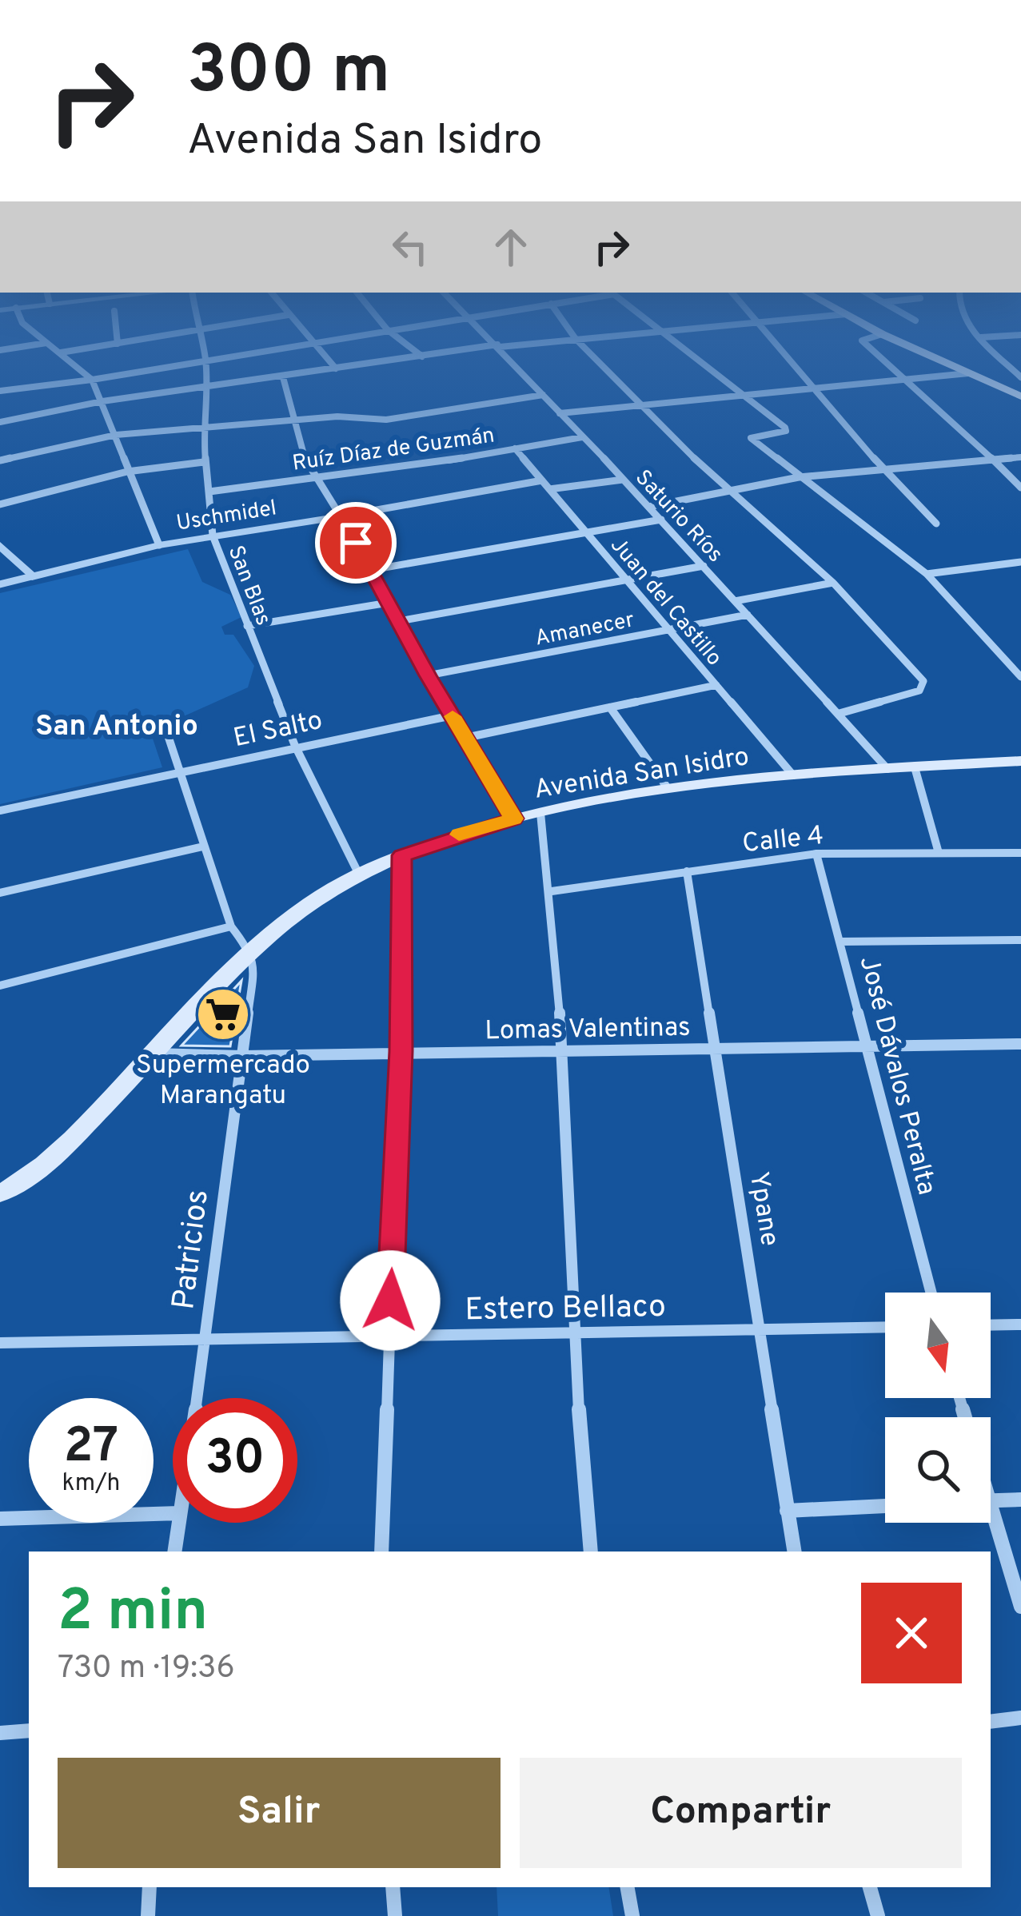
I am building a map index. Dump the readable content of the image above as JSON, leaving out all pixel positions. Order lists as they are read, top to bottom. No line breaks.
{"streets":{"main road":["Avenida San Isidro"],"street":["Ruíz Díaz de Guzmán","Uschmidel","Saturio Ríos","San Blas","Juan del Castillo","Amanecer","El Salto","Calle 4","Lomas Valentinas","José Dávalos Peralta","Ypane","Patricios","Estero Bellaco"]},"crossings":[["Ruíz Díaz de Guzmán","Saturio Ríos"],["Ruíz Díaz de Guzmán","San Blas"],["Ruíz Díaz de Guzmán","Juan del Castillo"],["Uschmidel","San Blas"],["Uschmidel","Juan del Castillo"],["Saturio Ríos","Amanecer"],["Saturio Ríos","Avenida San Isidro"],["San Blas","El Salto"],["San Blas","Avenida San Isidro"],["Juan del Castillo","Amanecer"],["Juan del Castillo","Avenida San Isidro"],["Avenida San Isidro","Lomas Valentinas"],["Avenida San Isidro","Patricios"],["Calle 4","José Dávalos Peralta"],["Calle 4","Ypane"],["Lomas Valentinas","José Dávalos Peralta"],["Lomas Valentinas","Ypane"],["Lomas Valentinas","Patricios"],["Ypane","Estero Bellaco"],["Patricios","Estero Bellaco"]],"districts":["San Antonio"],"places":{"supermarket":["Supermercado Marangatu"]},"north":"bottom","page":{"turn":["300 m","Avenida San Isidro"],"speed":"27 km/h","limit":"30","heading":["2 min","730 m · 19:36"],"buttons":["Salir","Compartir"]}}
